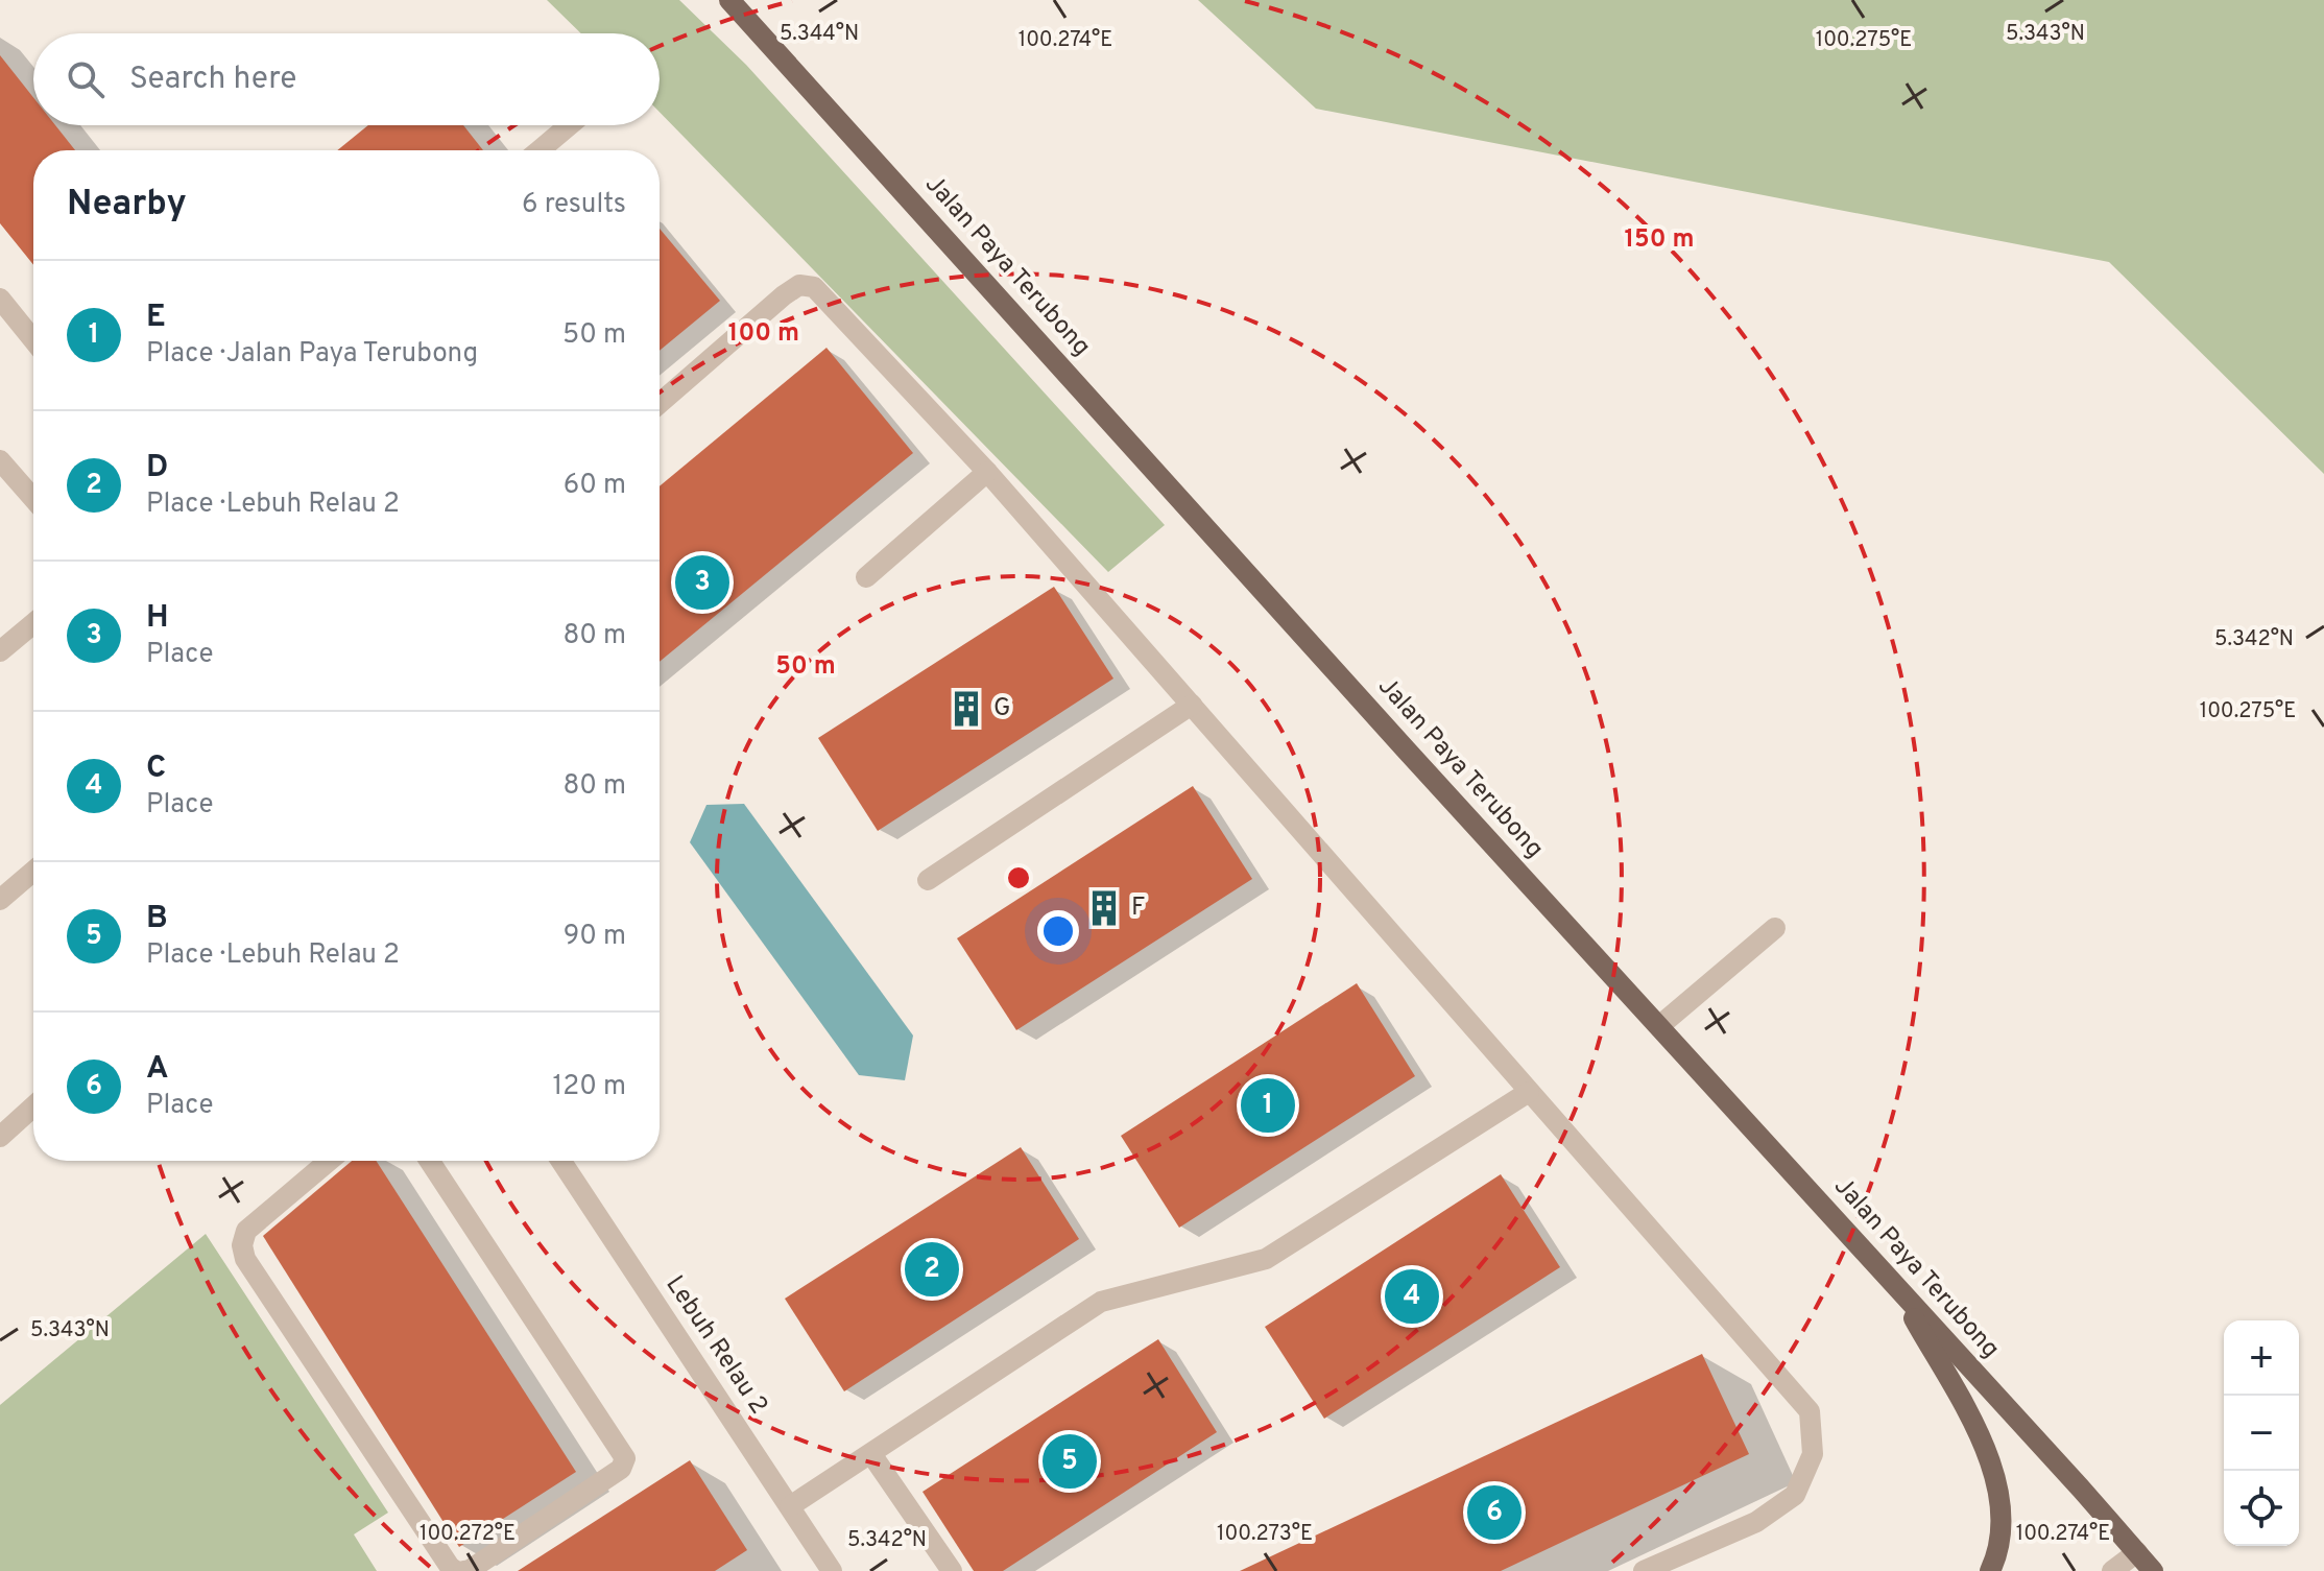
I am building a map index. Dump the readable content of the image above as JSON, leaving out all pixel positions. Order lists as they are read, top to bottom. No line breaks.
{"streets":{"main road":["Jalan Paya Terubong"],"street":["Lebuh Relau 2"]},"places":{"building":["G","F"]},"page":{"search":"Search here","heading":["Nearby","6 results"],"list":[{"mark":"1","name":"E","note":"Place · Jalan Paya Terubong","value":"50 m"},{"mark":"2","name":"D","note":"Place · Lebuh Relau 2","value":"60 m"},{"mark":"3","name":"H","note":"Place","value":"80 m"},{"mark":"4","name":"C","note":"Place","value":"80 m"},{"mark":"5","name":"B","note":"Place · Lebuh Relau 2","value":"90 m"},{"mark":"6","name":"A","note":"Place","value":"120 m"}],"pins":["3","1","2","4","5","6"],"map_buttons":["+","−"]},"coordinates":["5.344°N","5.343°N","100.274°E","100.275°E","5.342°N","100.272°E","100.273°E"],"rings":["150 m","100 m","50 m"]}
